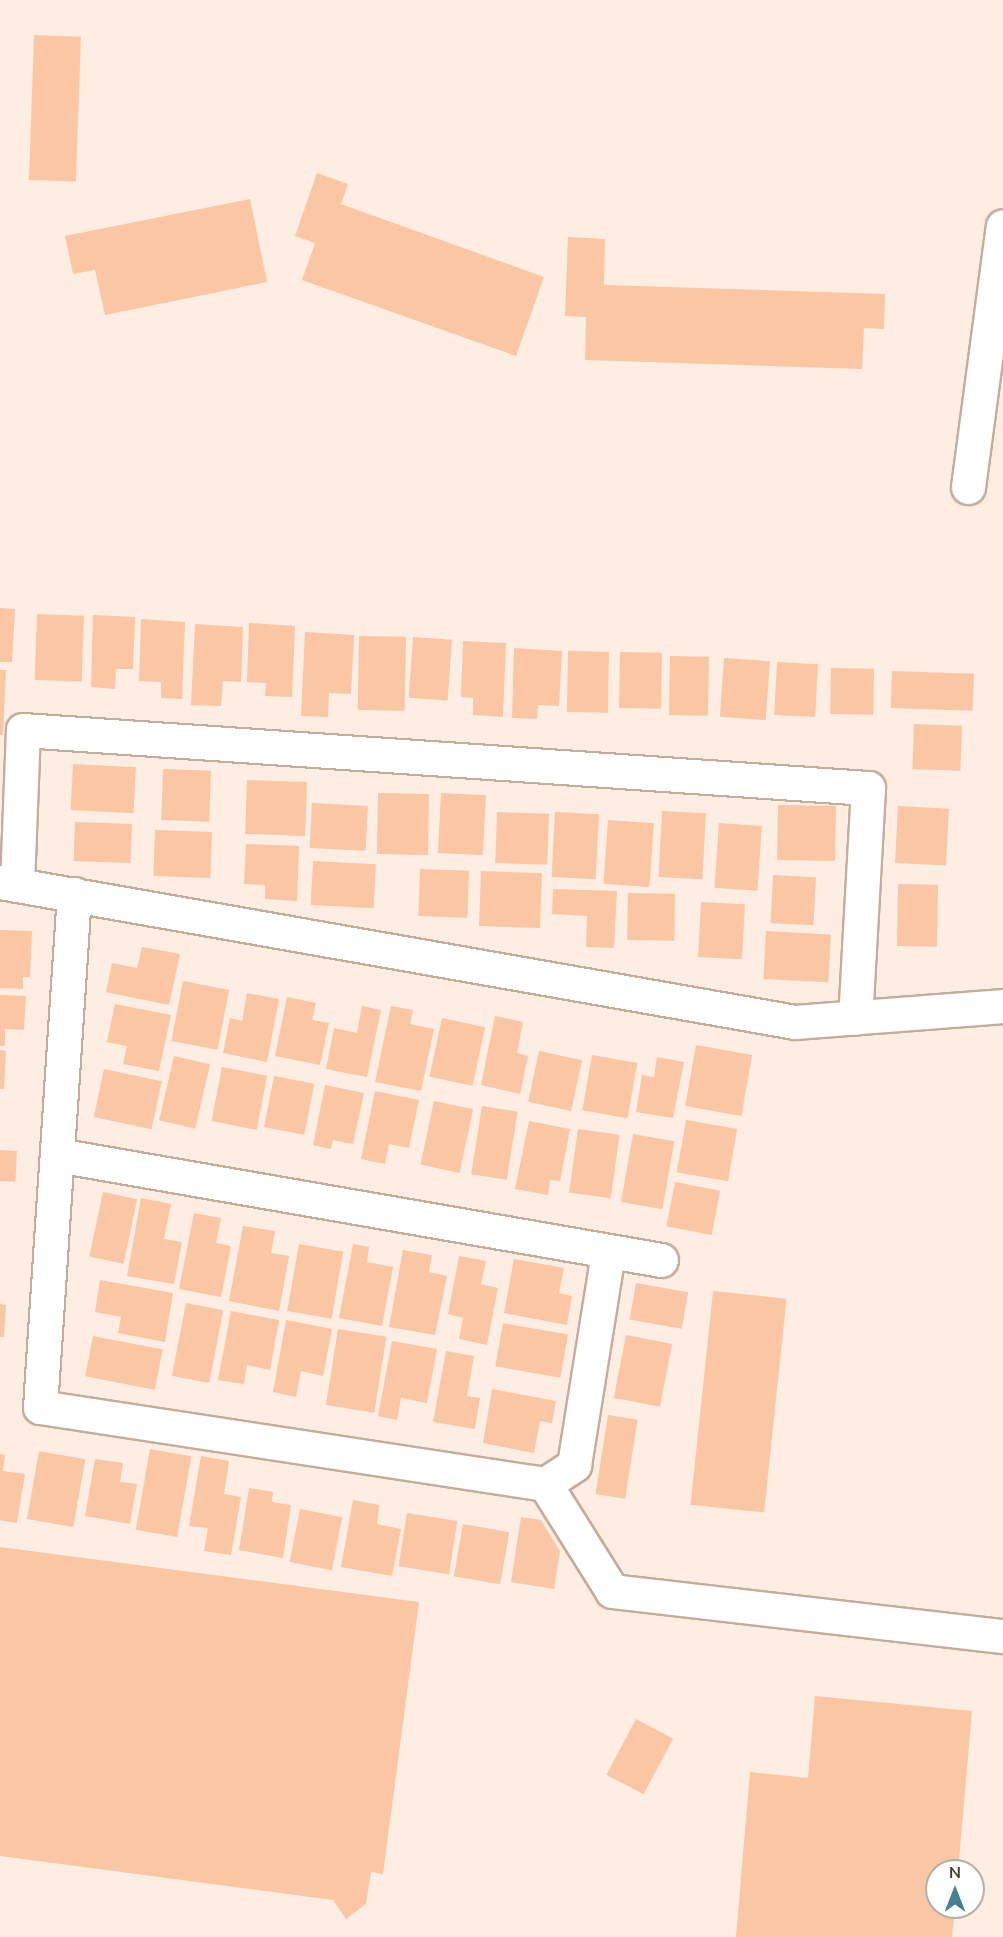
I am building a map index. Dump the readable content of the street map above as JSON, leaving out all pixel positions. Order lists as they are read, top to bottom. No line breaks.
{"north":"top"}
